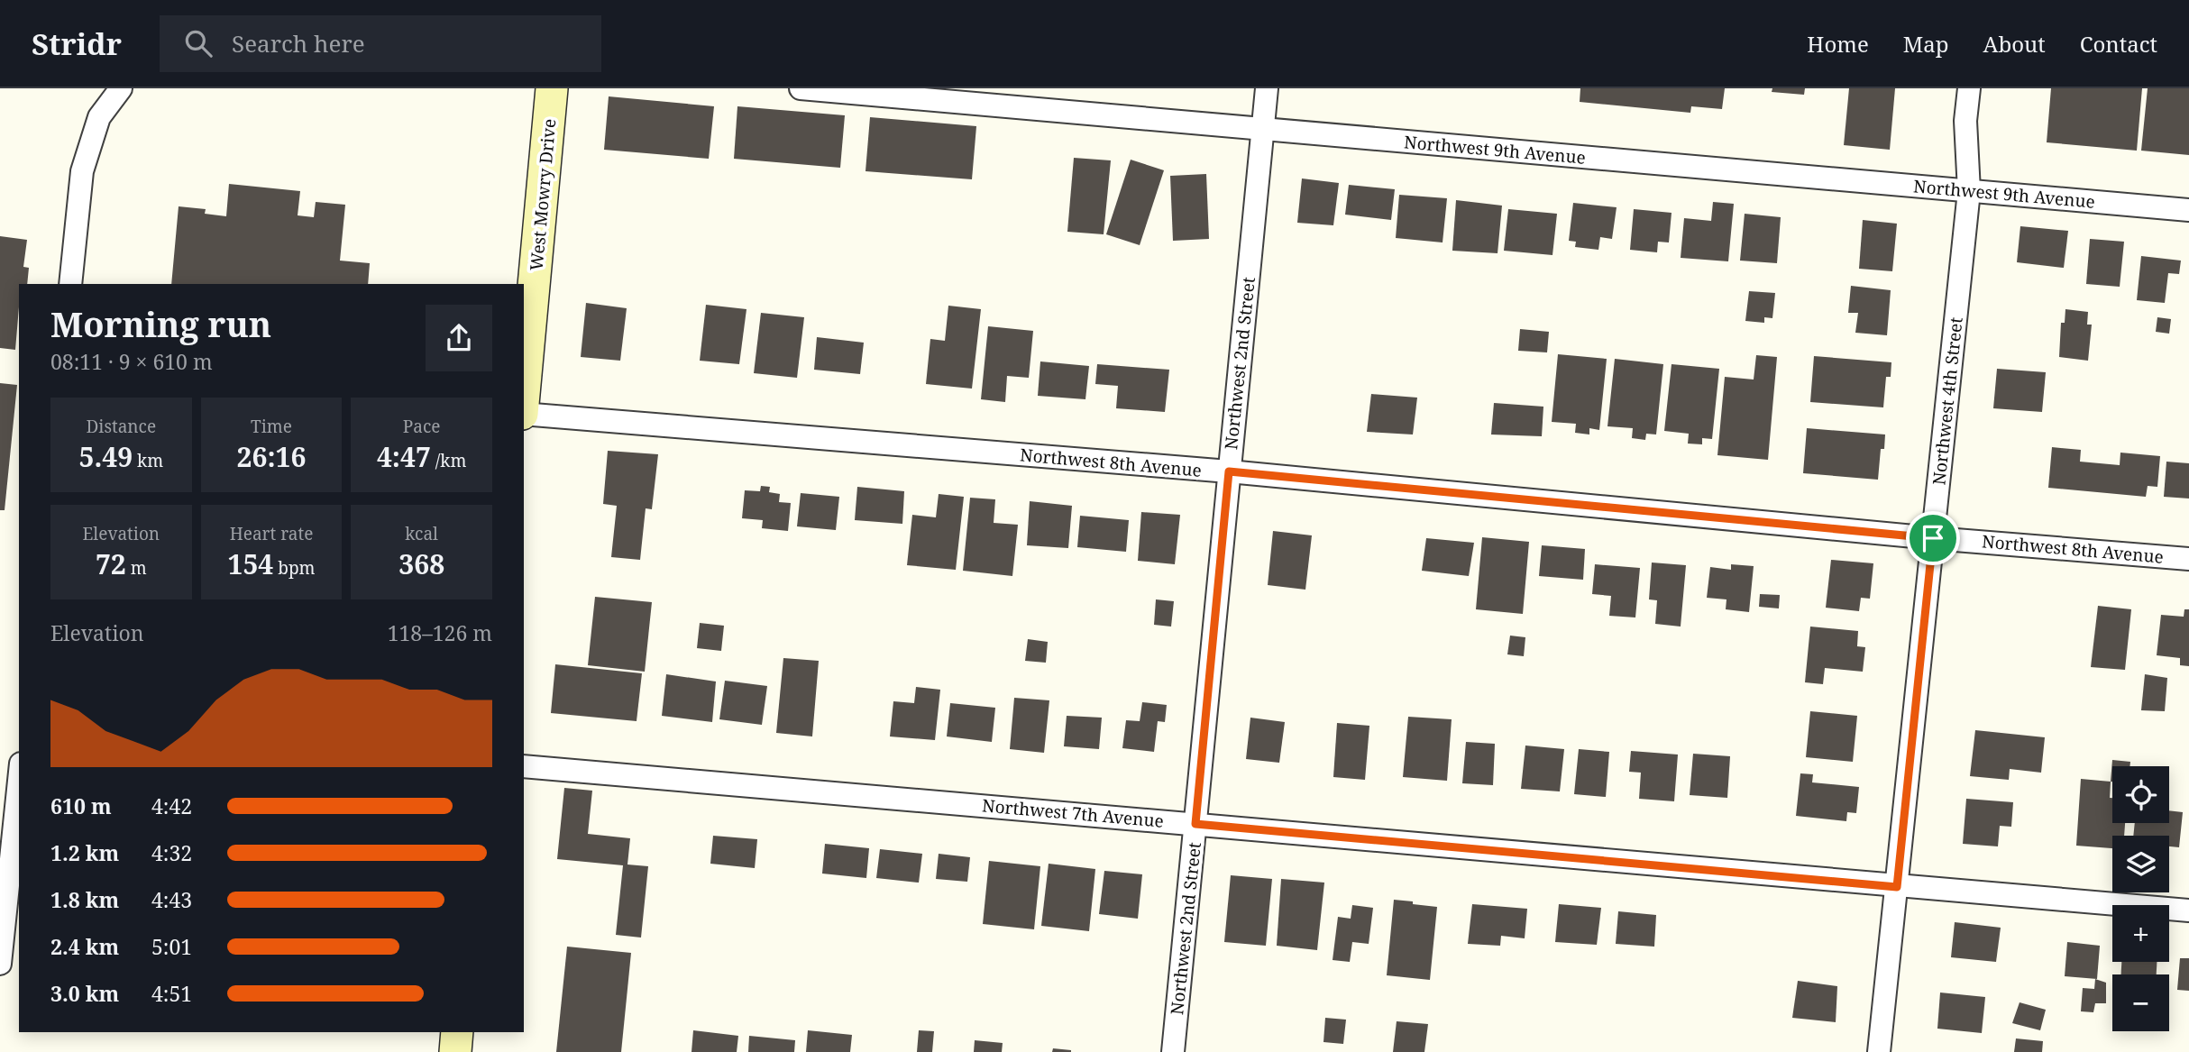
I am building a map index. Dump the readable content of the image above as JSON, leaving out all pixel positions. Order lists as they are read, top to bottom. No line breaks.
{"streets":{"street":["Northwest 9th Avenue","West Mowry Drive","Northwest 2nd Street","Northwest 4th Street","Northwest 8th Avenue","Northwest 7th Avenue"]},"crossings":[["Northwest 9th Avenue","Northwest 2nd Street"],["Northwest 9th Avenue","Northwest 4th Street"],["Northwest 2nd Street","Northwest 8th Avenue"],["Northwest 2nd Street","Northwest 7th Avenue"],["Northwest 4th Street","Northwest 8th Avenue"],["Northwest 4th Street","Northwest 7th Avenue"]],"page":{"header":"Stridr","search":"Search here","nav":["Home","Map","About","Contact"],"heading":["Morning run","08:11 · 9 × 610 m"],"stats":[["Distance","5.49 km"],["Time","26:16"],["Pace","4:47 /km"],["Elevation","72 m"],["Heart rate","154 bpm"],["kcal","368"]],"chart":["Elevation","118–126 m"],"map_buttons":["+","−"],"list":[{"name":"610 m","note":"4:42"},{"name":"1.2 km","note":"4:32"},{"name":"1.8 km","note":"4:43"},{"name":"2.4 km","note":"5:01"},{"name":"3.0 km","note":"4:51"}]}}
